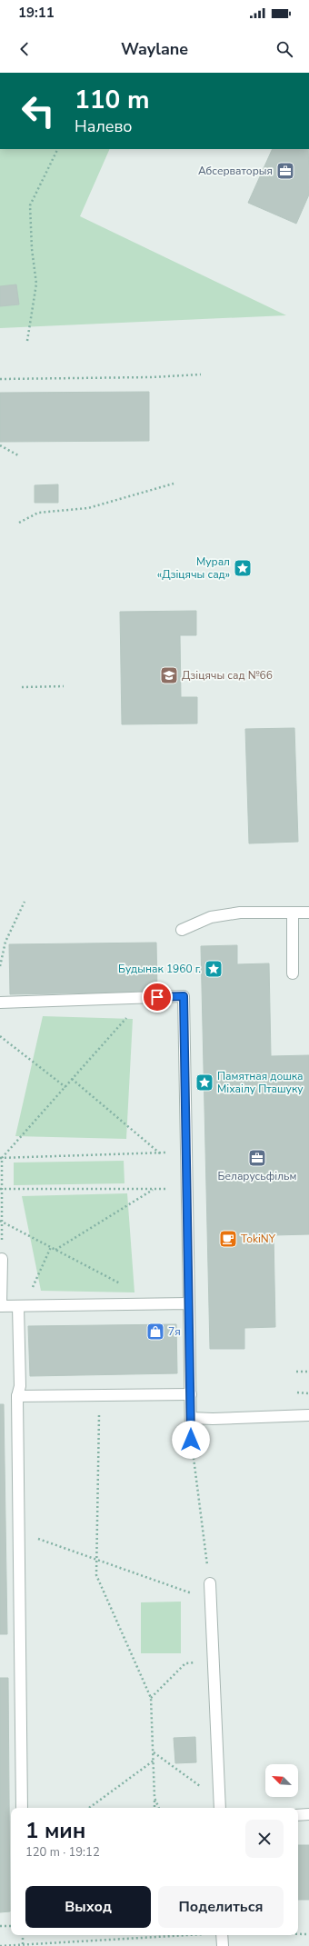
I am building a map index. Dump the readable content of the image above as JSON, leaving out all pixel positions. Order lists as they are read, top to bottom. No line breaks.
{"places":{"office":["Абсерваторыя","Беларусьфільм"],"place":["Мурал «Дзіцячы сад»","Будынак 1960 г.","Памятная дошка Міхаілу Пташуку"],"school or university":["Дзіцячы сад №66"],"cafe":["TokiNY"],"shop":["7я"]},"north":"top left","page":{"status":"19:11","header":"Waylane","turn":["110 m","Налево"],"heading":["1 мин","120 m · 19:12"],"buttons":["Выход","Поделиться"]}}
